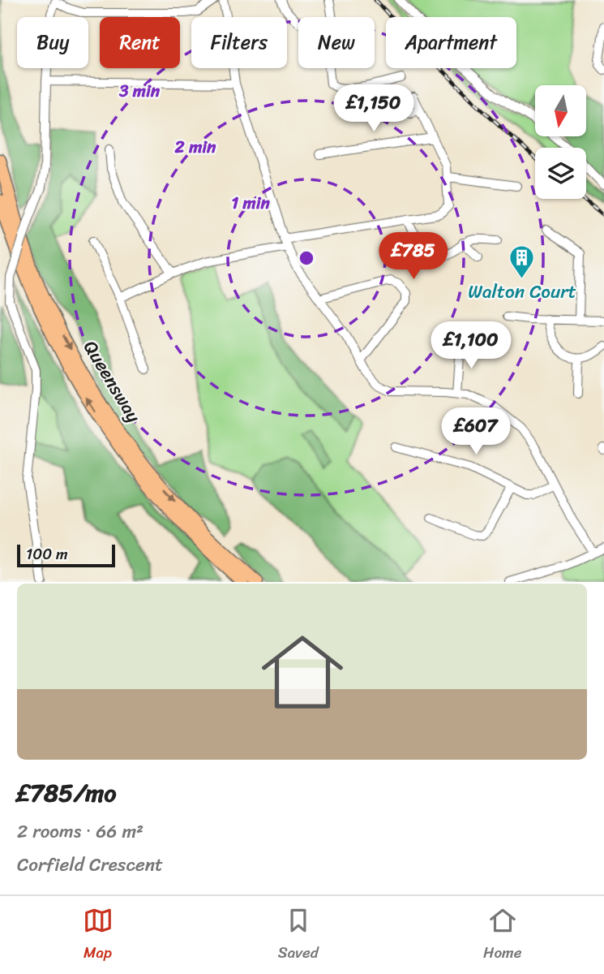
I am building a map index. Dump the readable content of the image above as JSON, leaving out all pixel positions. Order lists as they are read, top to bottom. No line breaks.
{"streets":{"highway":["Queensway"]},"places":{"building":["Walton Court"]},"scale_bar":"100 m","north":"bottom","page":{"chip":["Buy","Rent","Filters","New","Apartment"],"price":["£1,150","£785","£1,100","£607"],"scale":"100 m","list":[{"name":"£785/mo","note":"2 rooms · 66 m² · Corfield Crescent"}],"tabs":["Map","Saved","Home"]},"rings":["3 min","2 min","1 min"]}
